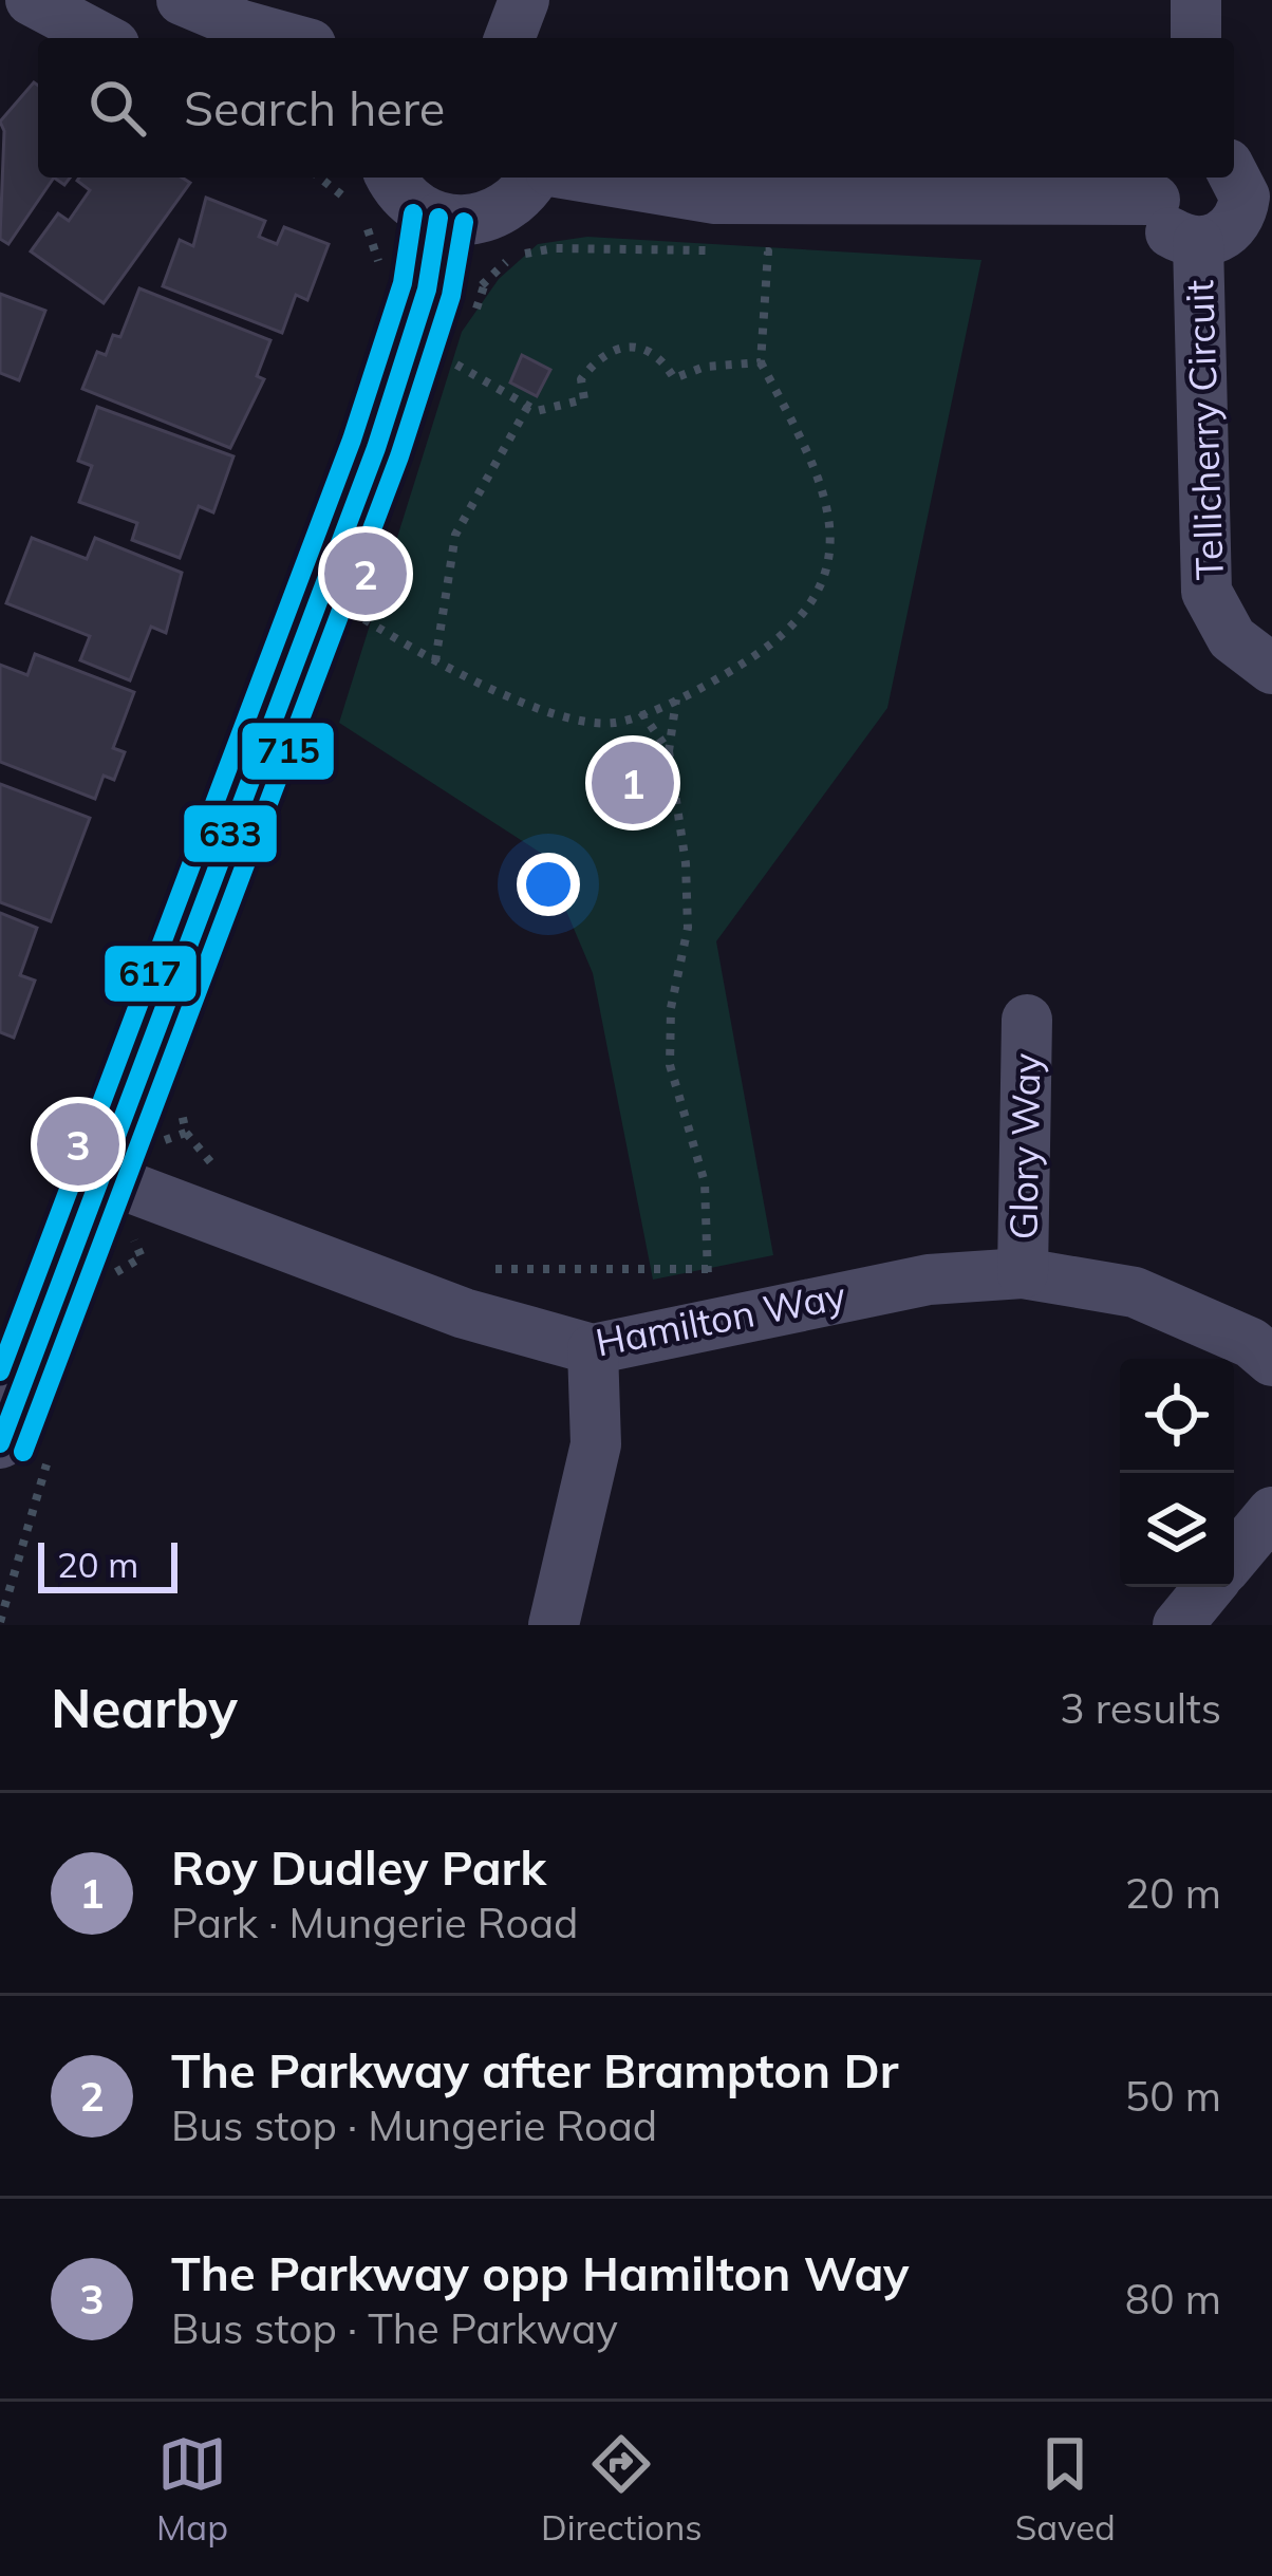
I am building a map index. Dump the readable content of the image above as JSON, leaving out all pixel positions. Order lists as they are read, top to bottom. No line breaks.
{"streets":{"street":["Tellicherry Circuit","Glory Way","Hamilton Way"]},"crossings":[["Glory Way","Hamilton Way"]],"lines":["transit line 617","transit line 633","transit line 715"],"scale_bar":"20 m","page":{"search":"Search here","pins":["2","1","3"],"scale":"20 m","heading":["Nearby","3 results"],"list":[{"mark":"1","name":"Roy Dudley Park","note":"Park · Mungerie Road","value":"20 m"},{"mark":"2","name":"The Parkway after Brampton Dr","note":"Bus stop · Mungerie Road","value":"50 m"},{"mark":"3","name":"The Parkway opp Hamilton Way","note":"Bus stop · The Parkway","value":"80 m"}],"nav":["Map","Directions","Saved"]}}
